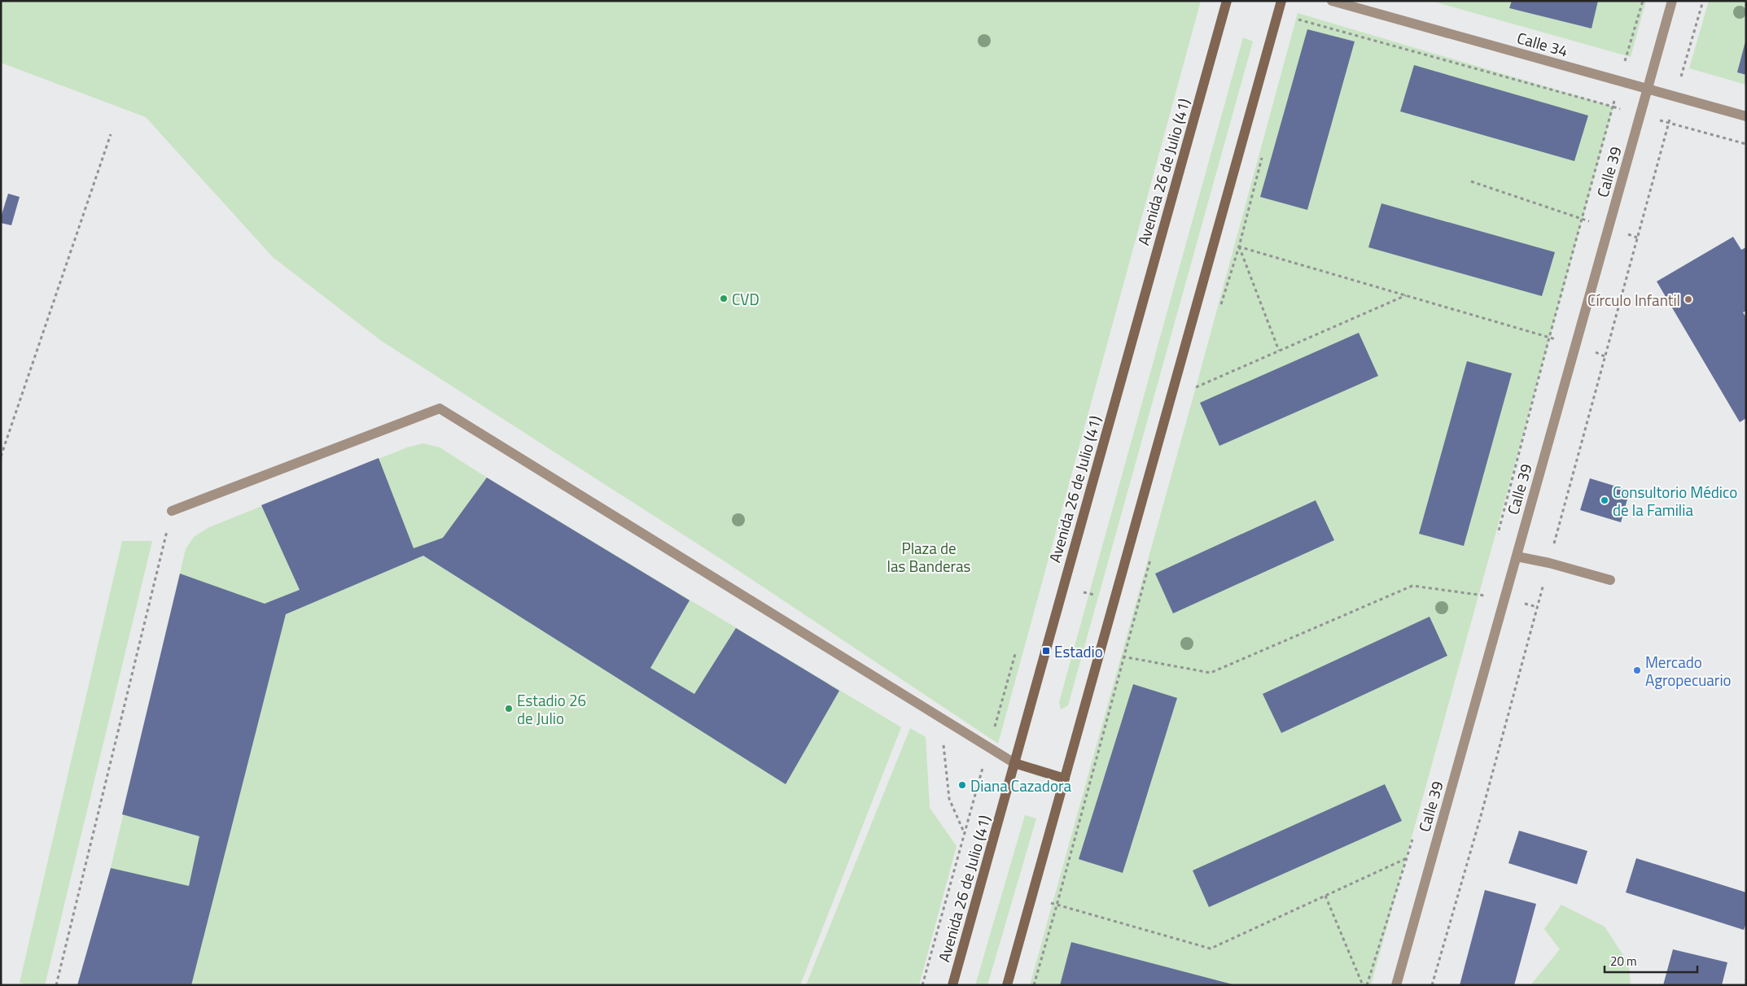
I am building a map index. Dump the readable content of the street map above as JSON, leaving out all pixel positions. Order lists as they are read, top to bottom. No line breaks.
{"streets":{"main road":["Avenida 26 de Julio (41)"],"street":["Calle 34","Calle 39"]},"crossings":[["Calle 34","Calle 39"]],"parks":["Plaza de las Banderas"],"places":{"other":["CVD","Círculo Infantil","Consultorio Médico de la Familia","Mercado Agropecuario","Estadio 26 de Julio","Diana Cazadora"],"transit":["Estadio"]},"scale_bar":"20 m"}
